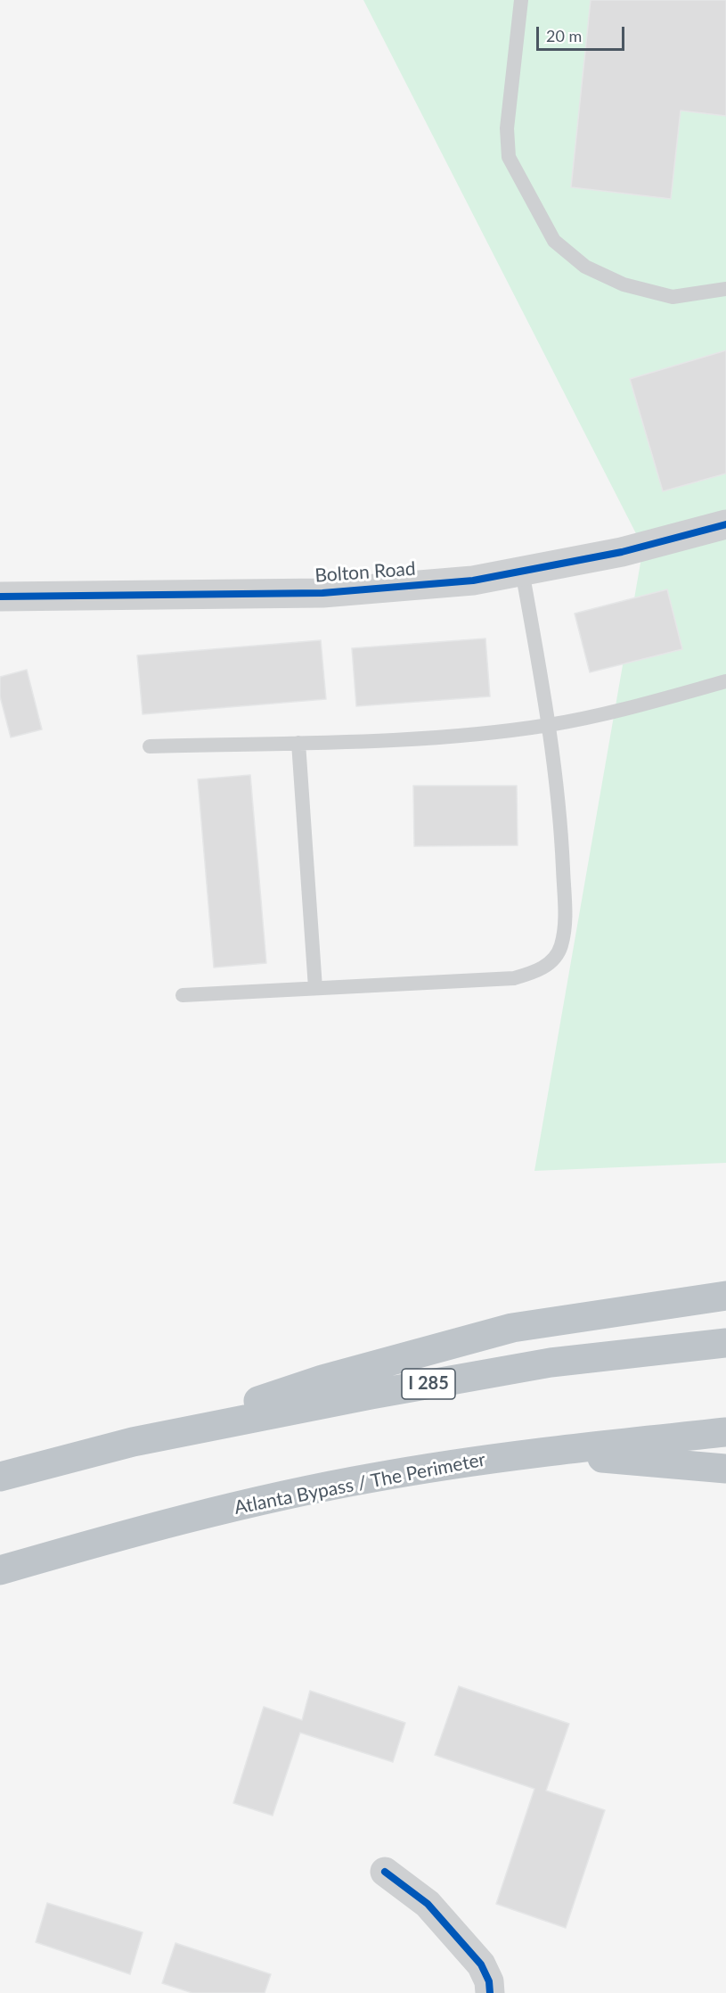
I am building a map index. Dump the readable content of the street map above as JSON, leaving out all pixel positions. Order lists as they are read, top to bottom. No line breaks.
{"streets":{"highway":["I 285","Atlanta Bypass / The Perimeter"],"street":["Bolton Road"]},"scale_bar":"20 m"}
